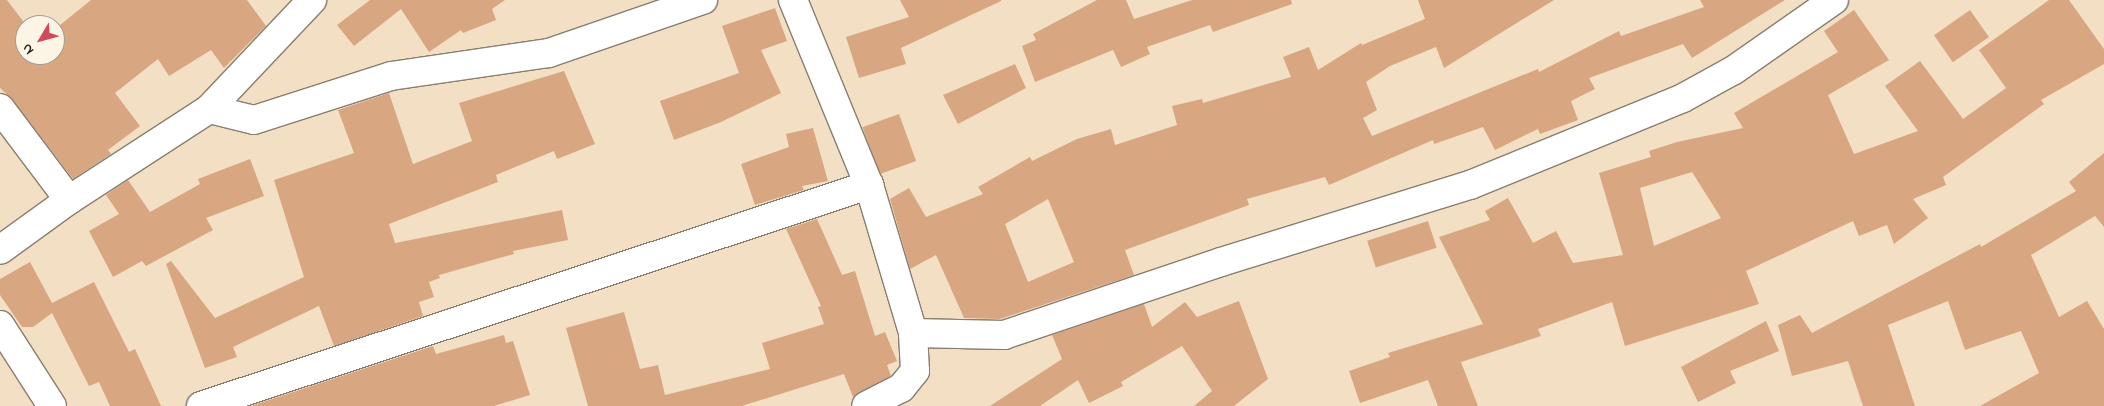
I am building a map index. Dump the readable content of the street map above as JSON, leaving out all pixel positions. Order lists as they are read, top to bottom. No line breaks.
{"north":"bottom left"}
